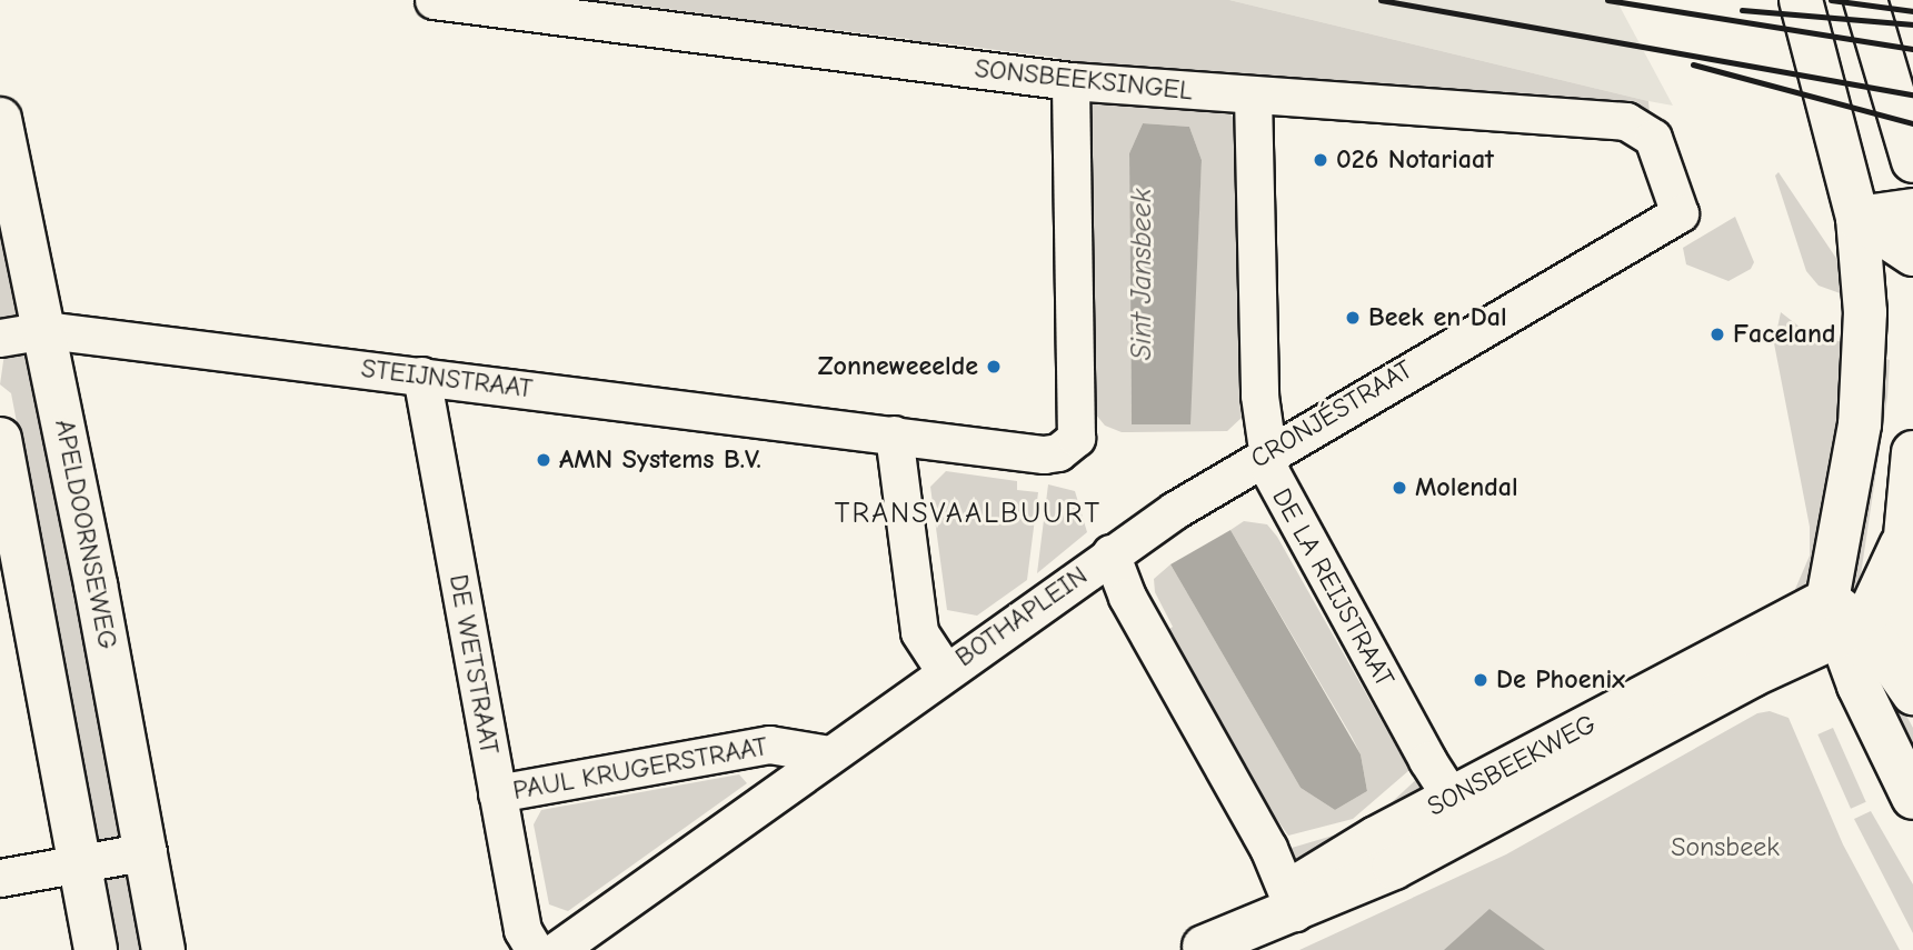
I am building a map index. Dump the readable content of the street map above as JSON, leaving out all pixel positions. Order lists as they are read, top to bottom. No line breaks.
{"streets":{"main road":["APELDOORNSEWEG","SONSBEEKWEG"],"street":["SONSBEEKSINGEL","STEIJNSTRAAT","CRONJÉSTRAAT","DE LA REIJSTRAAT","BOTHAPLEIN","DE WETSTRAAT","PAUL KRUGERSTRAAT"]},"crossings":[["SONSBEEKSINGEL","CRONJÉSTRAAT"],["SONSBEEKSINGEL","DE LA REIJSTRAAT"],["STEIJNSTRAAT","APELDOORNSEWEG"],["STEIJNSTRAAT","BOTHAPLEIN"],["STEIJNSTRAAT","DE WETSTRAAT"],["CRONJÉSTRAAT","DE LA REIJSTRAAT"],["CRONJÉSTRAAT","BOTHAPLEIN"],["DE LA REIJSTRAAT","SONSBEEKWEG"],["BOTHAPLEIN","PAUL KRUGERSTRAAT"],["DE WETSTRAAT","PAUL KRUGERSTRAAT"]],"districts":["TRANSVAALBUURT"],"water":["Sint Jansbeek"],"parks":["Sonsbeek"],"places":["026 Notariaat","Beek en Dal","Faceland","Zonneweeelde","AMN Systems B.V.","Molendal","De Phoenix"]}
